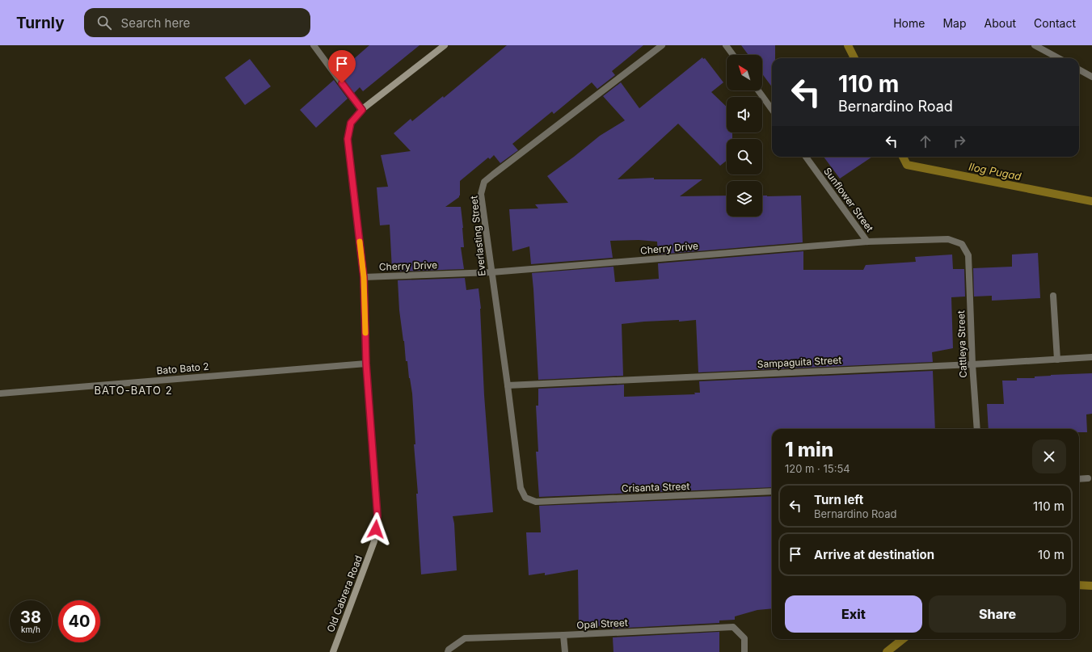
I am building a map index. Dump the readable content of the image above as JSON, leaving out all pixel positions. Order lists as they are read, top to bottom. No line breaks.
{"streets":{"street":["Sunflower Street","Everlasting Street","Cherry Drive","Cattleya Street","Sampaguita Street","Bato Bato 2","Crisanta Street","Old Cabrera Road","Opal Street"]},"crossings":[["Sunflower Street","Cherry Drive"],["Everlasting Street","Cherry Drive"],["Everlasting Street","Sampaguita Street"],["Everlasting Street","Crisanta Street"],["Cherry Drive","Cattleya Street"],["Cherry Drive","Old Cabrera Road"],["Cattleya Street","Sampaguita Street"],["Bato Bato 2","Old Cabrera Road"]],"districts":["BATO-BATO 2"],"water":["Ilog Pugad"],"north":"top left","page":{"header":"Turnly","search":"Search here","nav":["Home","Map","About","Contact"],"turn":["110 m","Bernardino Road"],"heading":["1 min","120 m · 15:54"],"list":[{"name":"Turn left","note":"Bernardino Road","value":"110 m"},{"name":"Arrive at destination","value":"10 m"}],"buttons":["Exit","Share"],"speed":"38 km/h","limit":"40"}}
